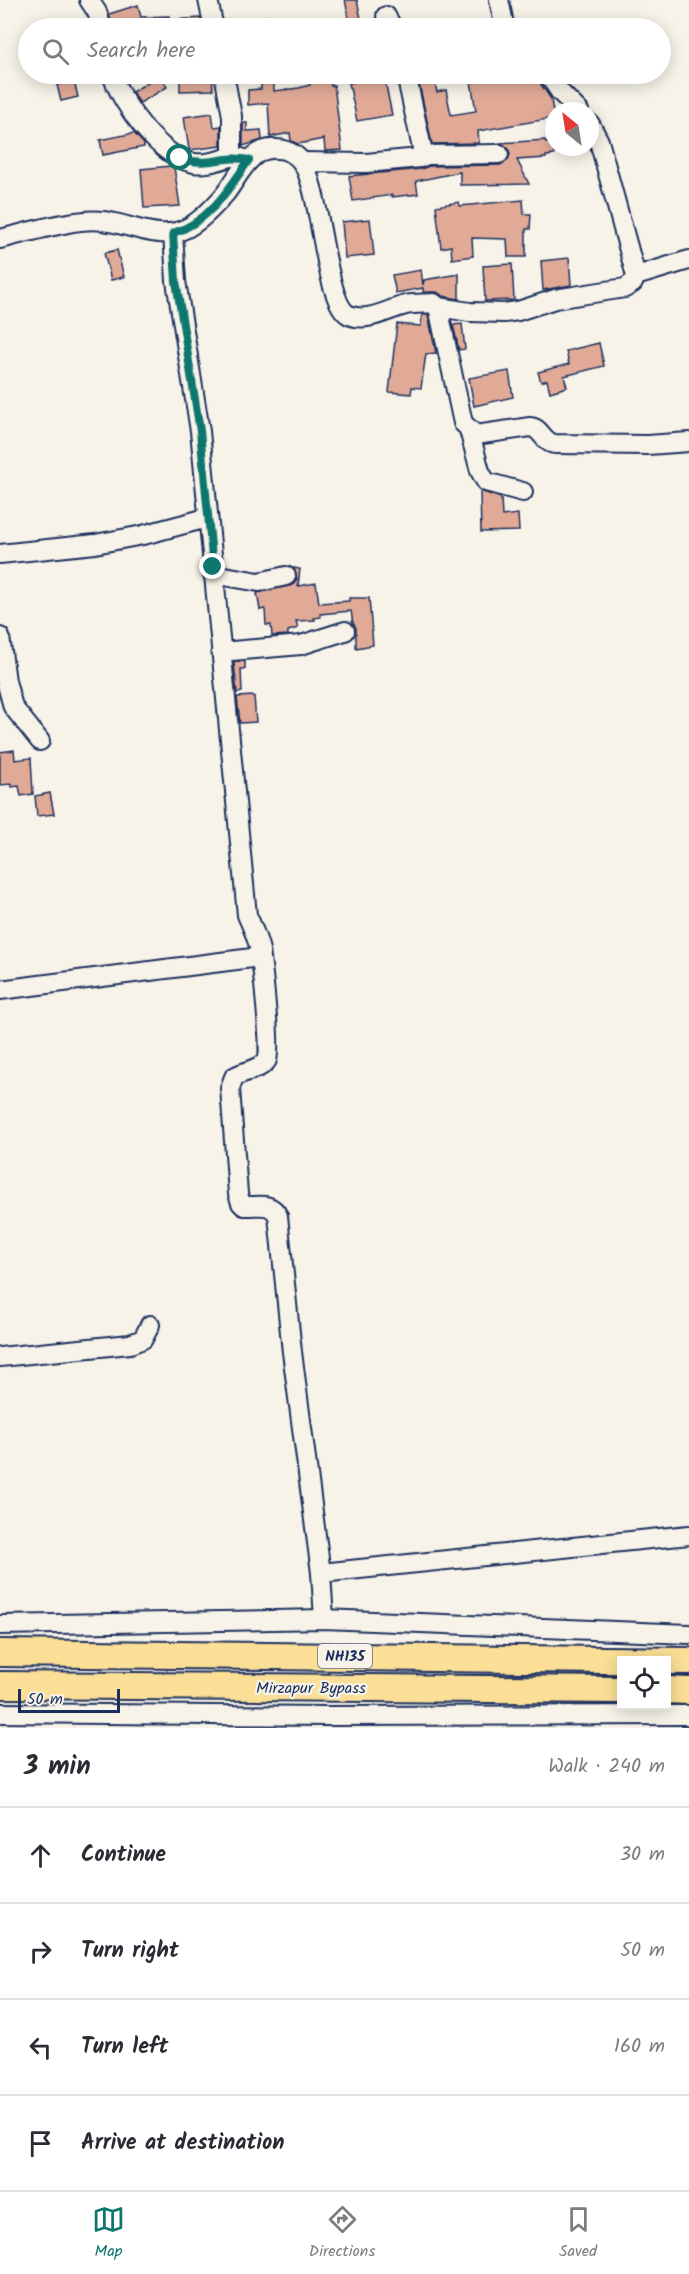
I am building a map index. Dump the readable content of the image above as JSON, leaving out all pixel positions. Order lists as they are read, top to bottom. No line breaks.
{"streets":{"highway":["NH135","Mirzapur Bypass"]},"scale_bar":"50 m","north":"top left","page":{"search":"Search here","scale":"50 m","heading":["3 min","Walk · 240 m"],"list":[["Continue","30 m"],["Turn right","50 m"],["Turn left","160 m"],"Arrive at destination"],"nav":["Map","Directions","Saved"]}}
